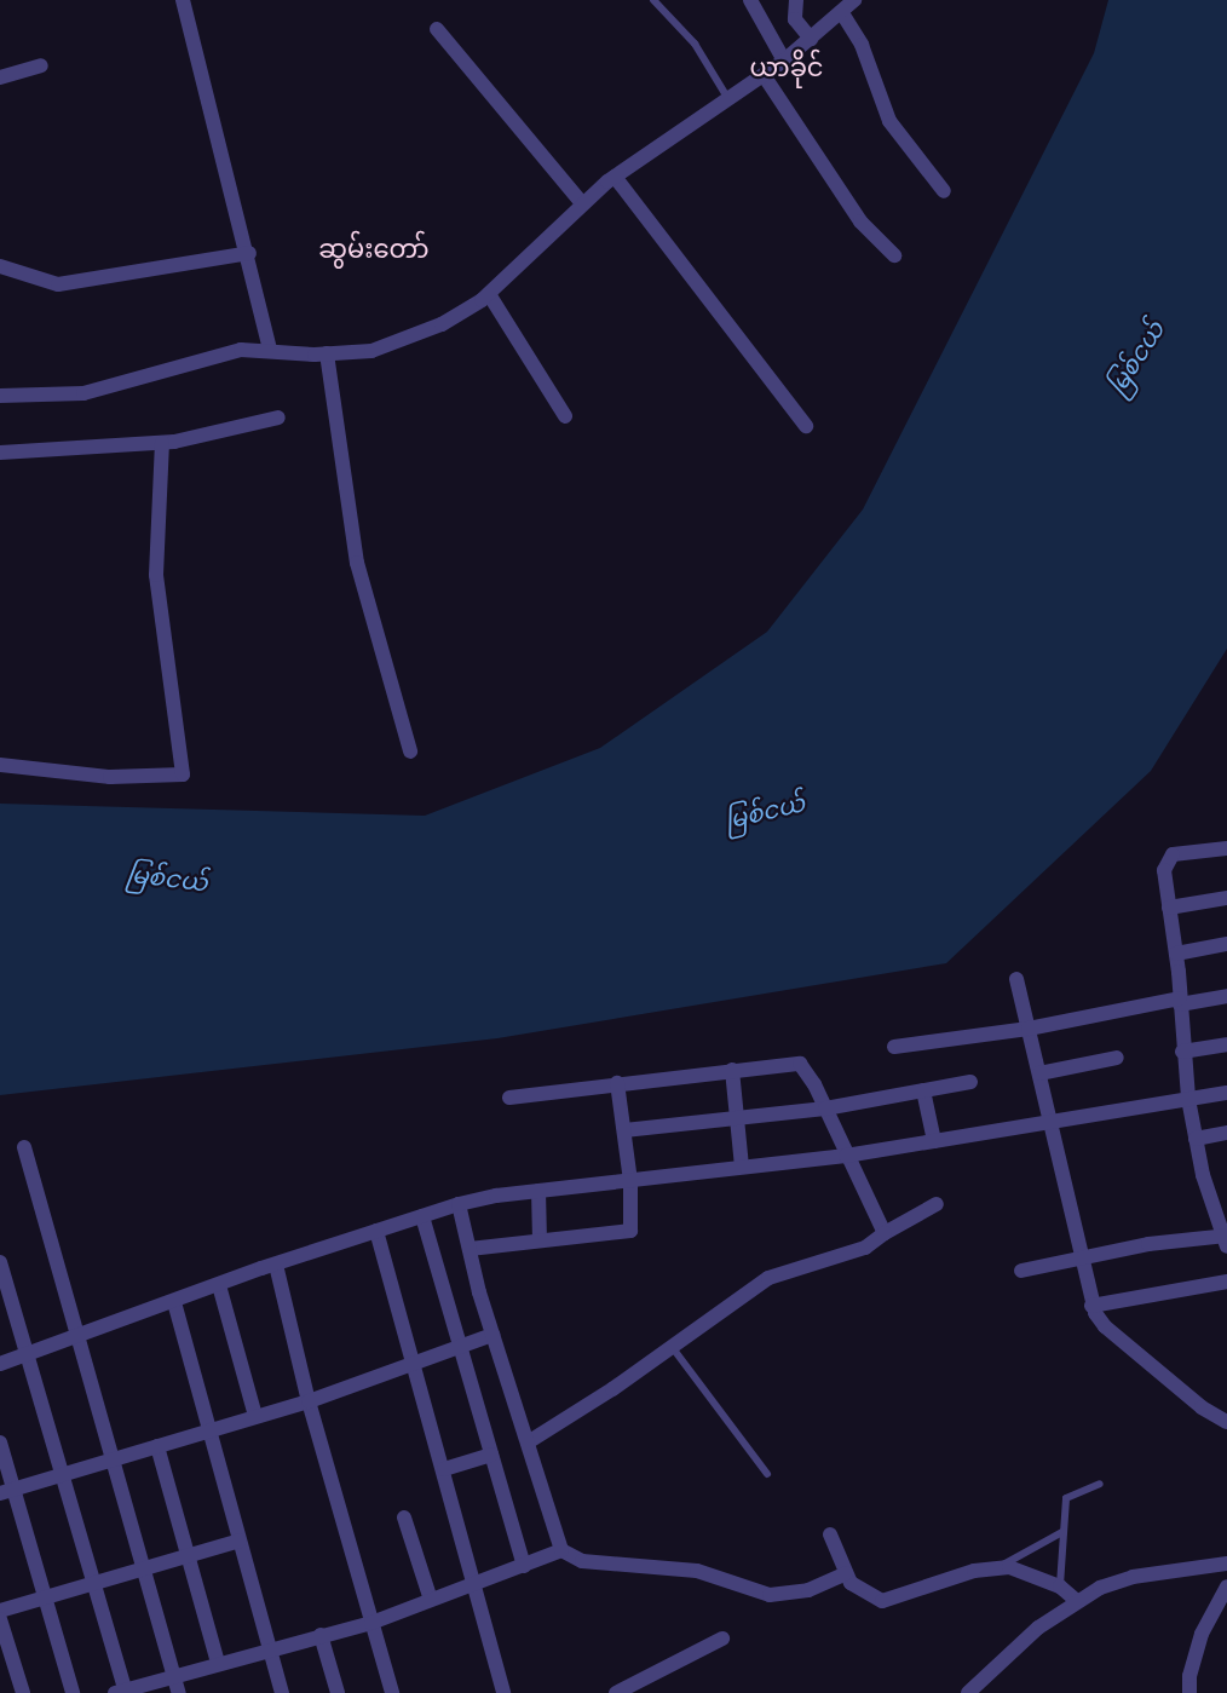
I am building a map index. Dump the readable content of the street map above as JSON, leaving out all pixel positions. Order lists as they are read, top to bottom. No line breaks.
{"districts":["ယာခိုင်","ဆွမ်းတော်"],"water":["မြစ်ငယ်"]}
